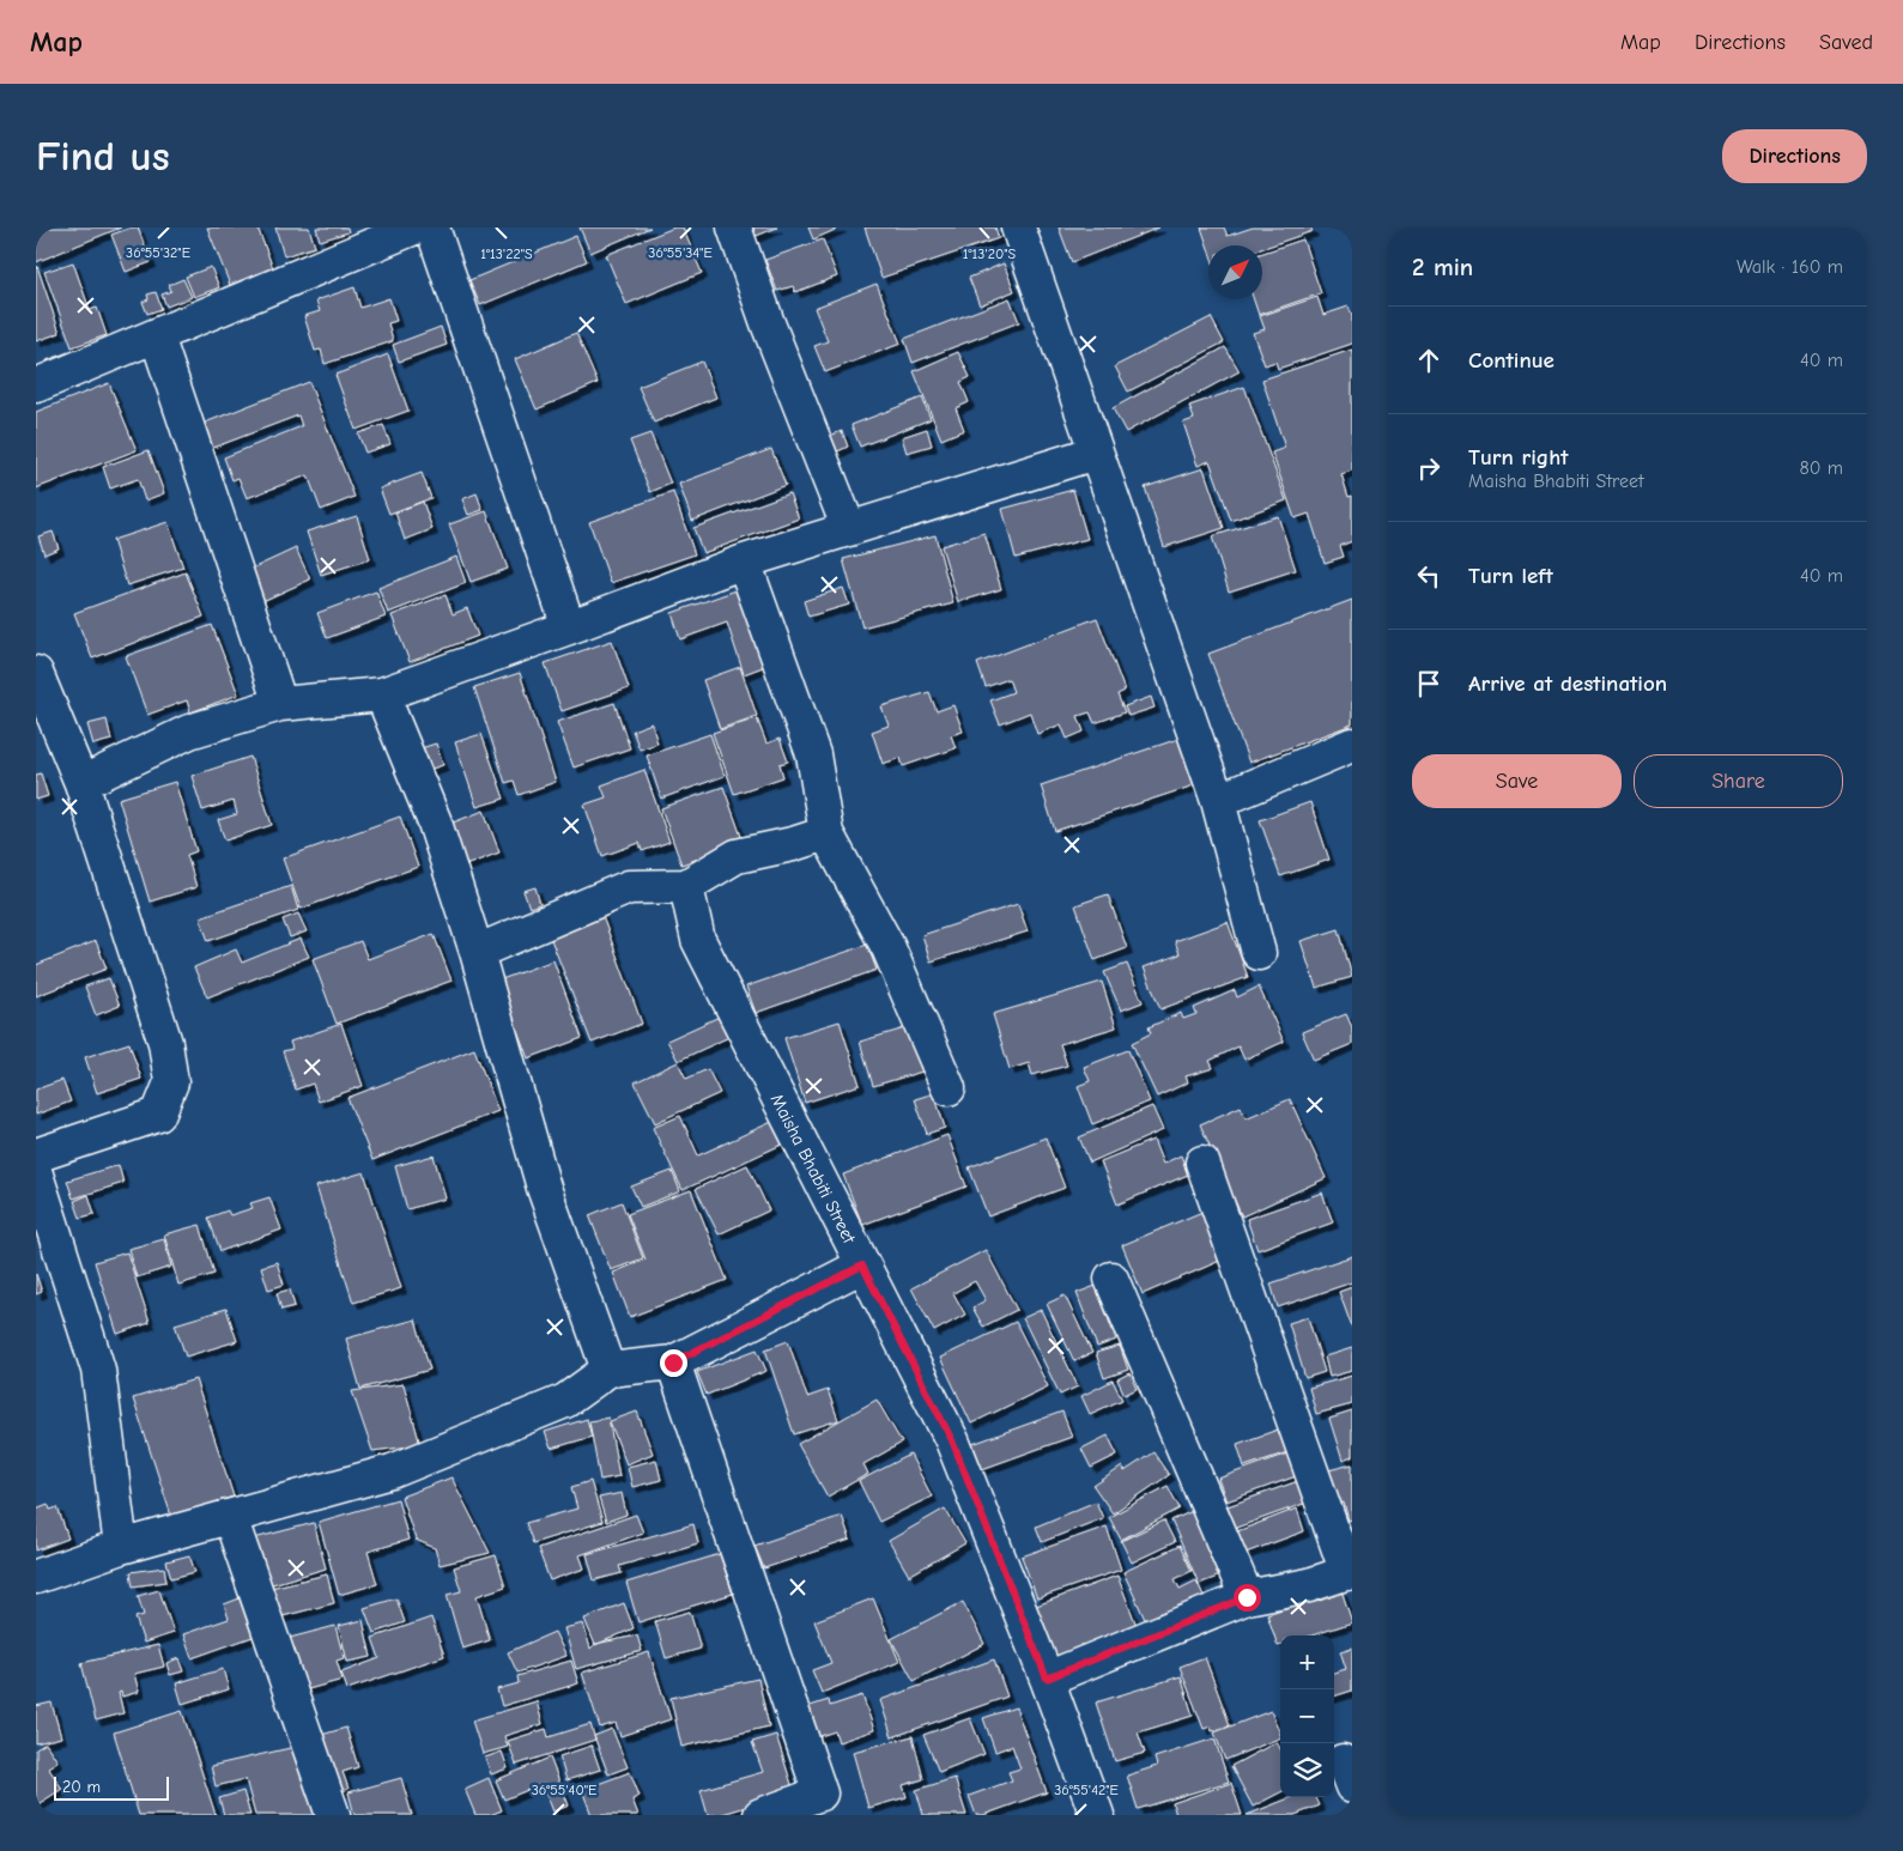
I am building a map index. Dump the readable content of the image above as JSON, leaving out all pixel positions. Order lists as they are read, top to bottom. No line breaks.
{"streets":{"street":["Maisha Bhabiti Street"]},"scale_bar":"20 m","north":"top right","page":{"header":"Map","nav":["Map","Directions","Saved"],"buttons":["Directions",["Save","Share"]],"title":"Find us","heading":["2 min","Walk · 160 m"],"list":[["Continue","40 m"],["Turn right","Maisha Bhabiti Street","80 m"],["Turn left","40 m"],"Arrive at destination"],"map_buttons":["+","−"],"scale":"20 m"},"coordinates":["36°55'34\"E","36°55'32\"E","1°13'22\"S","1°13'20\"S","36°55'40\"E","36°55'42\"E"]}
